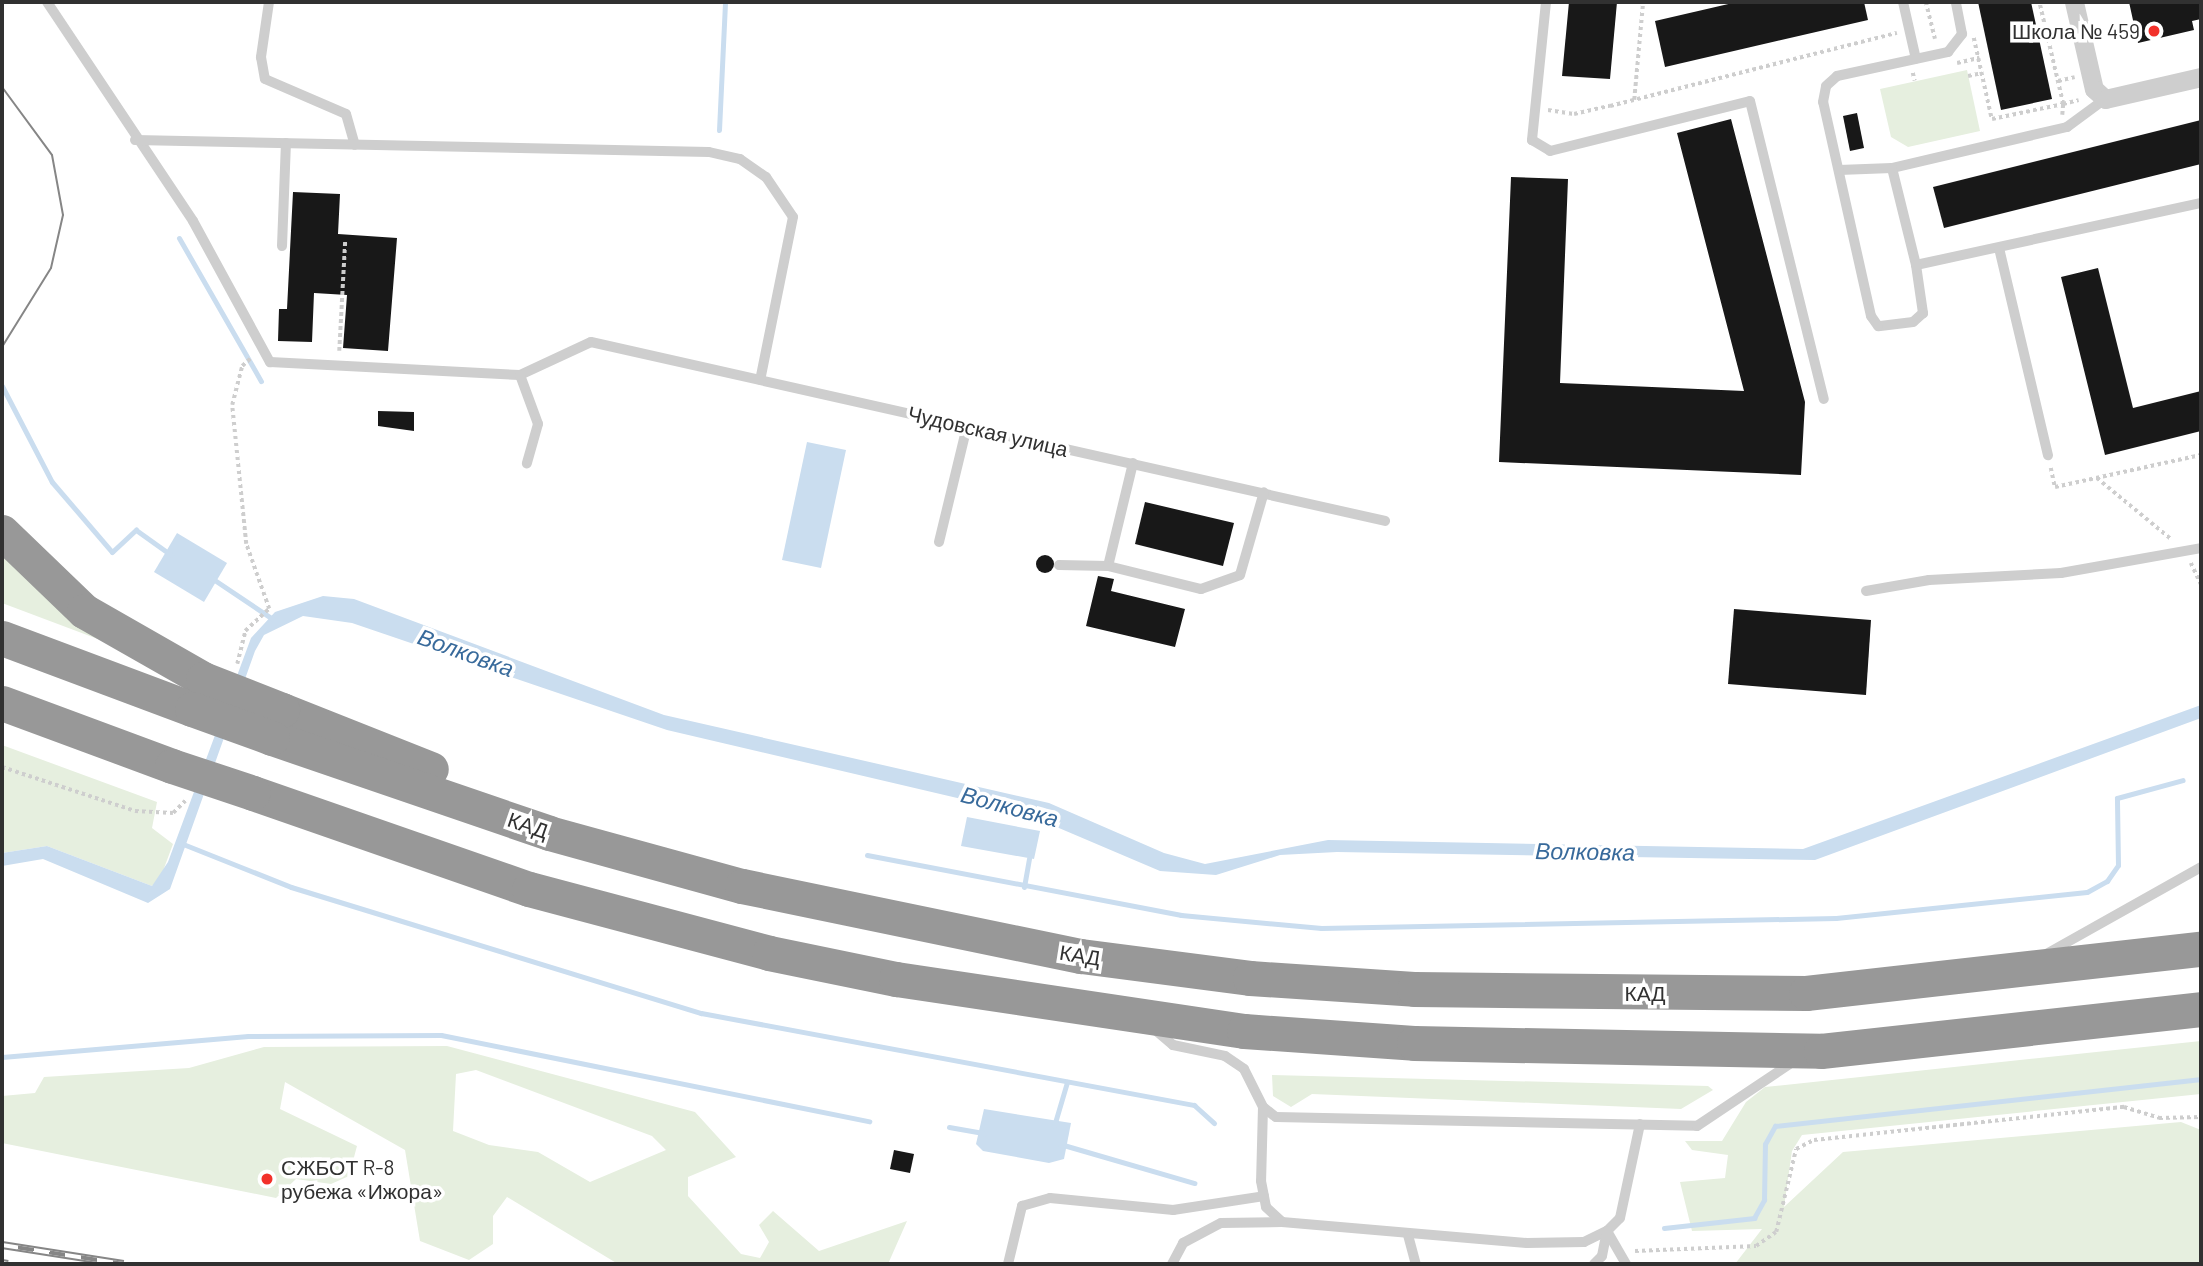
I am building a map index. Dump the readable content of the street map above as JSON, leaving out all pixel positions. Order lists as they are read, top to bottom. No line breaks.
{"streets":{"highway":["КАД"],"lane":["Чудовская улица"]},"water":["Волковка"],"places":["Школа № 459","СЖБОТ R-8 рубежа «Ижора»"]}
